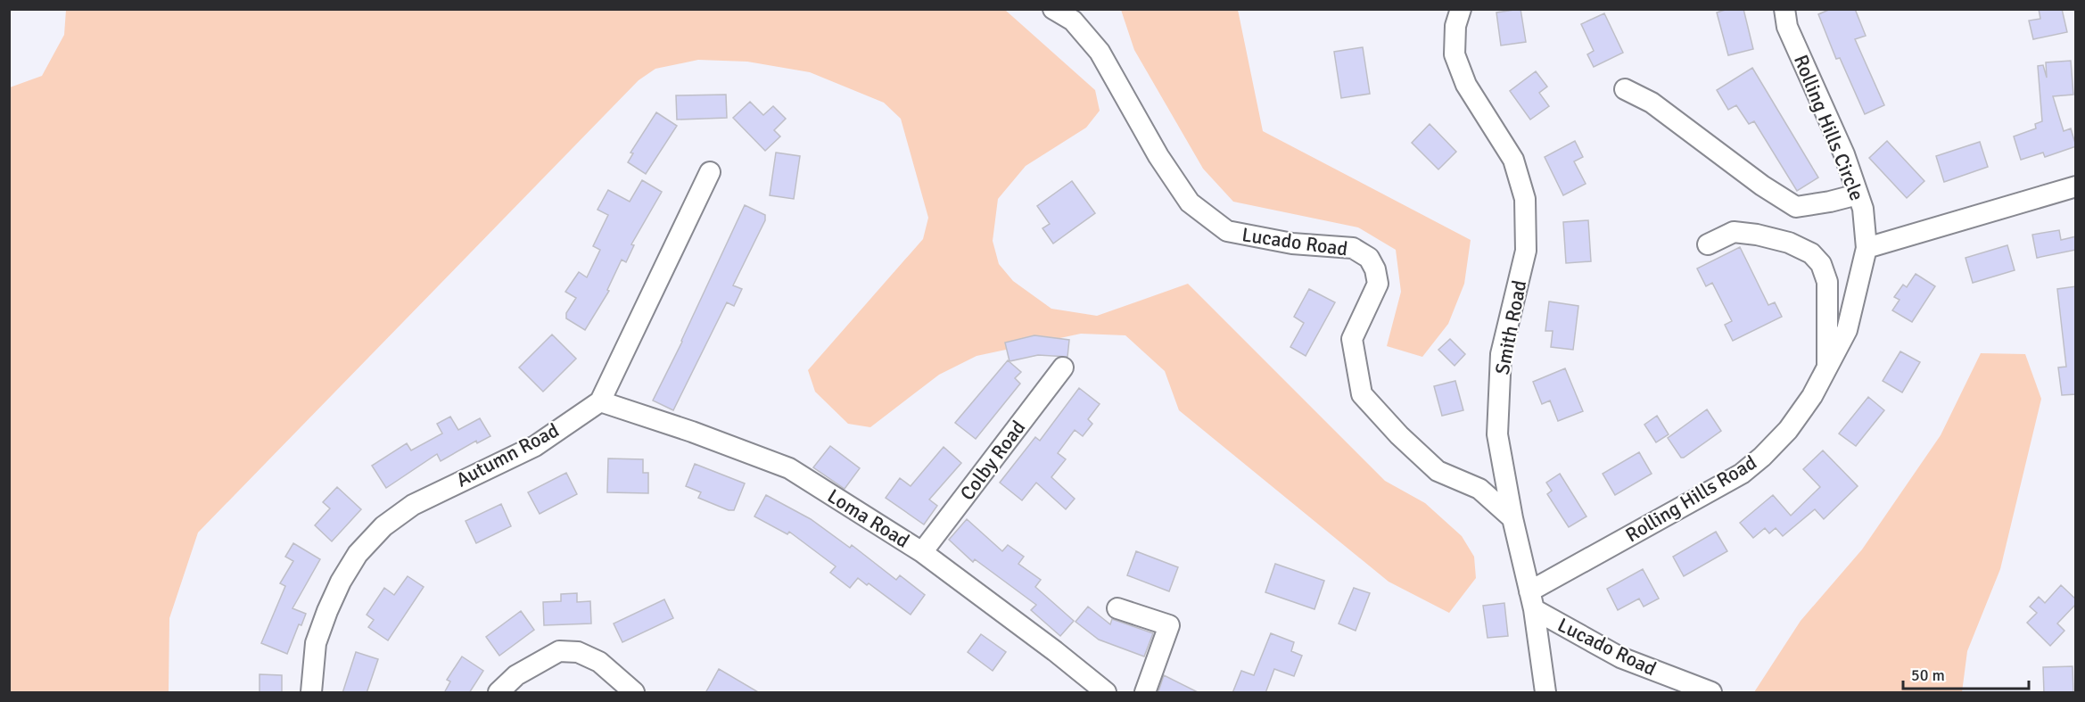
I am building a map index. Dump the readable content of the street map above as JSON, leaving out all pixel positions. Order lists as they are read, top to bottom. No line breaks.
{"streets":{"street":["Rolling Hills Circle","Lucado Road","Smith Road","Autumn Road","Colby Road","Rolling Hills Road","Loma Road"]},"crossings":[["Rolling Hills Circle","Rolling Hills Road"],["Lucado Road","Smith Road"],["Lucado Road","Rolling Hills Road"],["Smith Road","Rolling Hills Road"],["Autumn Road","Loma Road"],["Colby Road","Loma Road"]],"scale_bar":"50 m"}
